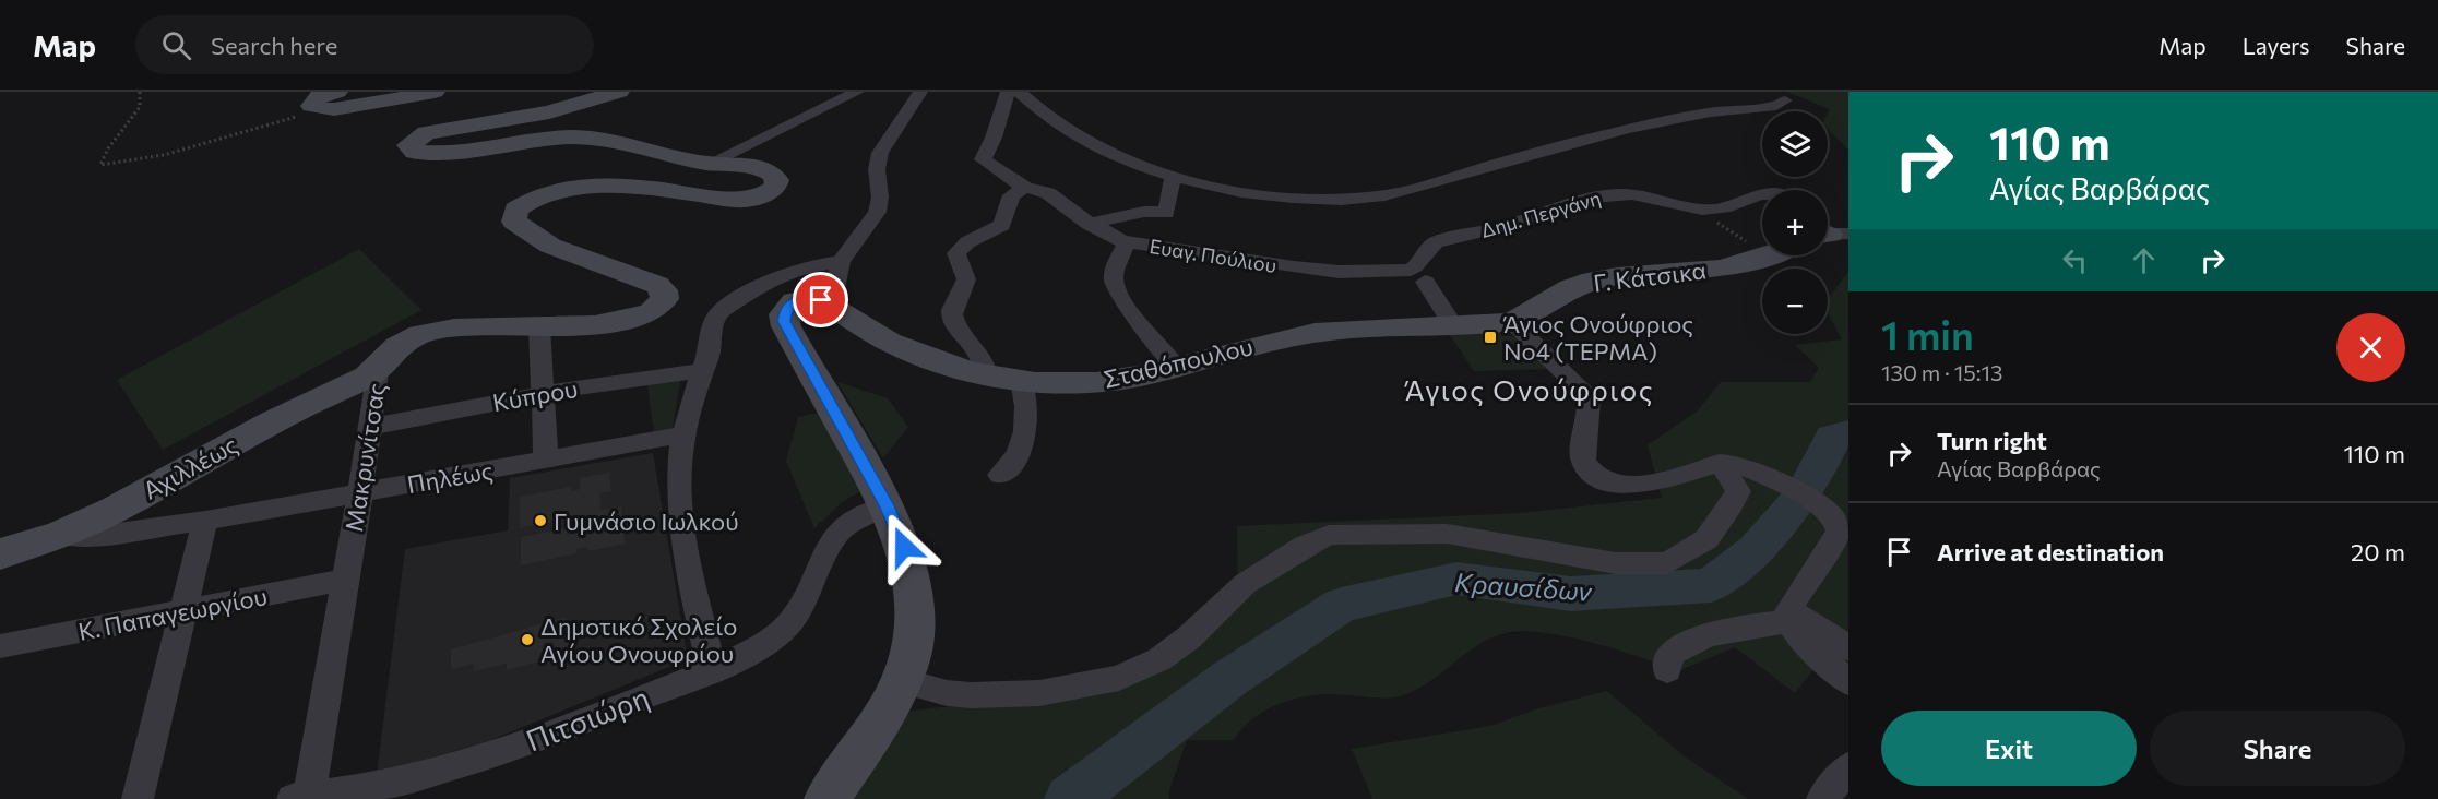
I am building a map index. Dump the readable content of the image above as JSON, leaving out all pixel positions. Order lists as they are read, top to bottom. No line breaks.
{"streets":{"street":["Δημ. Περγάνη","Ευαγ. Πούλιου","Γ. Κάτσικα","Σταθόπουλου","Κύπρου","Μακρυνίτσας","Αχιλλέως","Πηλέως","Κ. Παπαγεωργίου","Πιτσιώρη"]},"crossings":[["Δημ. Περγάνη","Ευαγ. Πούλιου"],["Γ. Κάτσικα","Σταθόπουλου"],["Κύπρου","Μακρυνίτσας"],["Μακρυνίτσας","Αχιλλέως"],["Μακρυνίτσας","Πηλέως"],["Μακρυνίτσας","Κ. Παπαγεωργίου"],["Μακρυνίτσας","Πιτσιώρη"],["Αχιλλέως","Πηλέως"]],"districts":["Άγιος Ονούφριος"],"water":["Κραυσίδων"],"places":{"transit":["Άγιος Ονούφριος Νο4 (ΤΕΡΜΑ)"],"other":["Γυμνάσιο Ιωλκού","Δημοτικό Σχολείο Αγίου Ονουφρίου"]},"page":{"header":"Map","search":"Search here","nav":["Map","Layers","Share"],"turn":["110 m","Αγίας Βαρβάρας"],"map_buttons":["+","−"],"heading":["1 min","130 m · 15:13"],"list":[{"name":"Turn right","note":"Αγίας Βαρβάρας","value":"110 m"},{"name":"Arrive at destination","value":"20 m"}],"buttons":["Exit","Share"]}}
